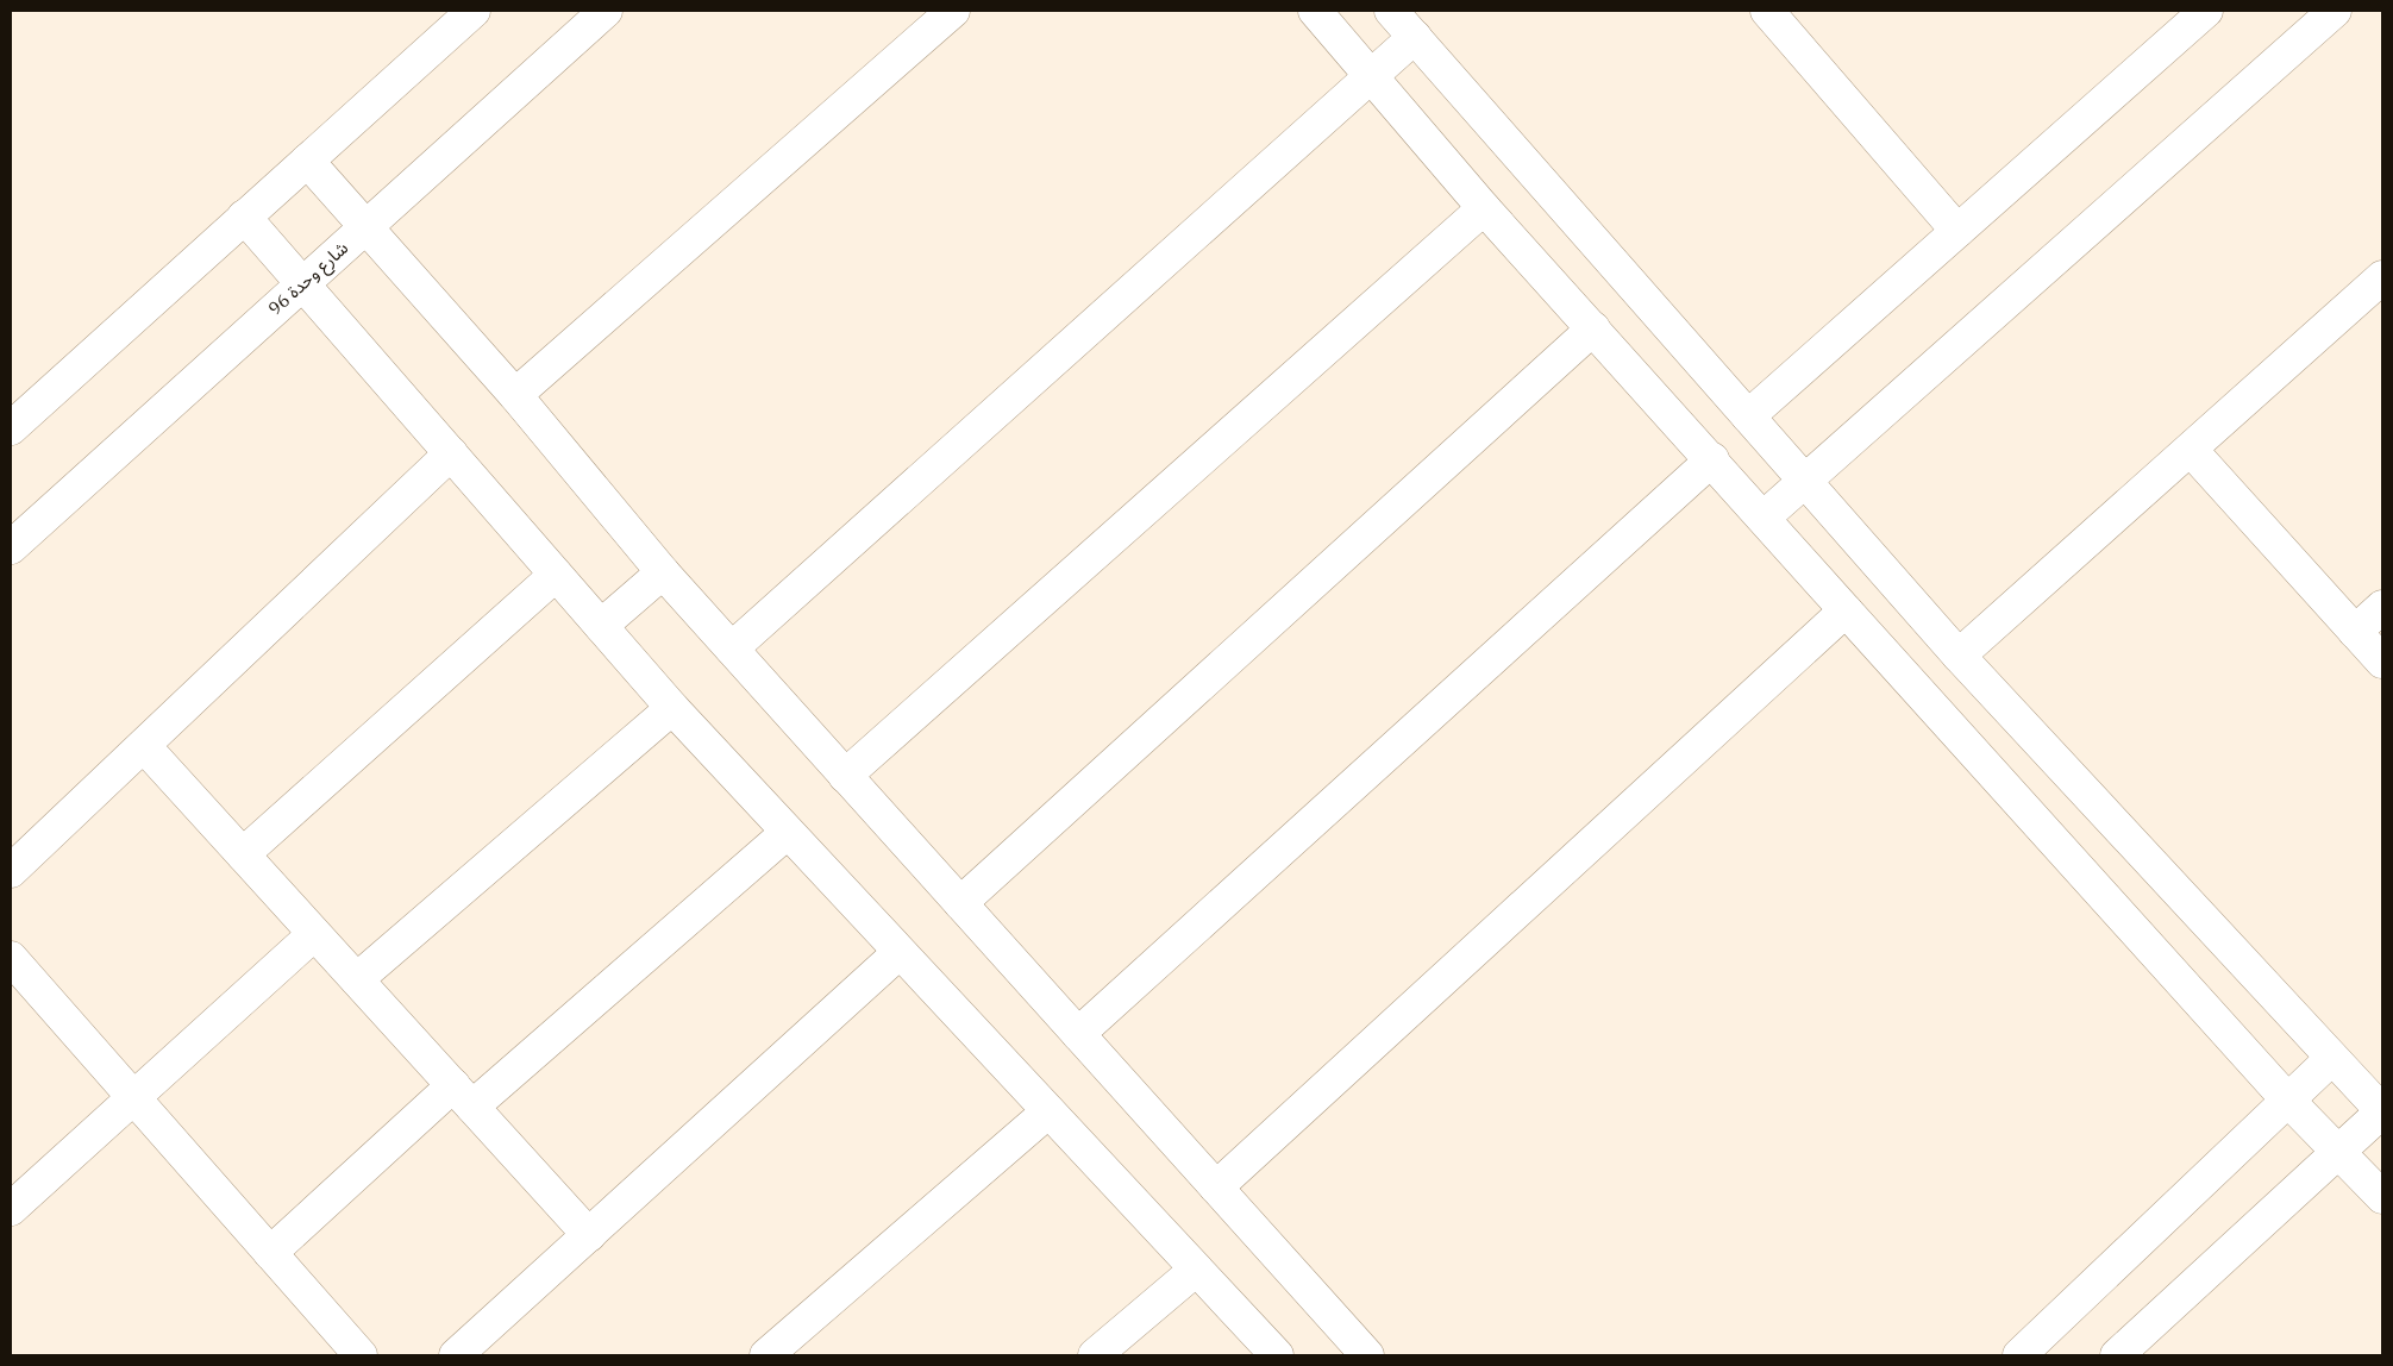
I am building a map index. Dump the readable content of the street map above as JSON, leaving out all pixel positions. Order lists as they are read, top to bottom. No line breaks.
{"streets":{"street":["شارع وحدة 96"]}}
